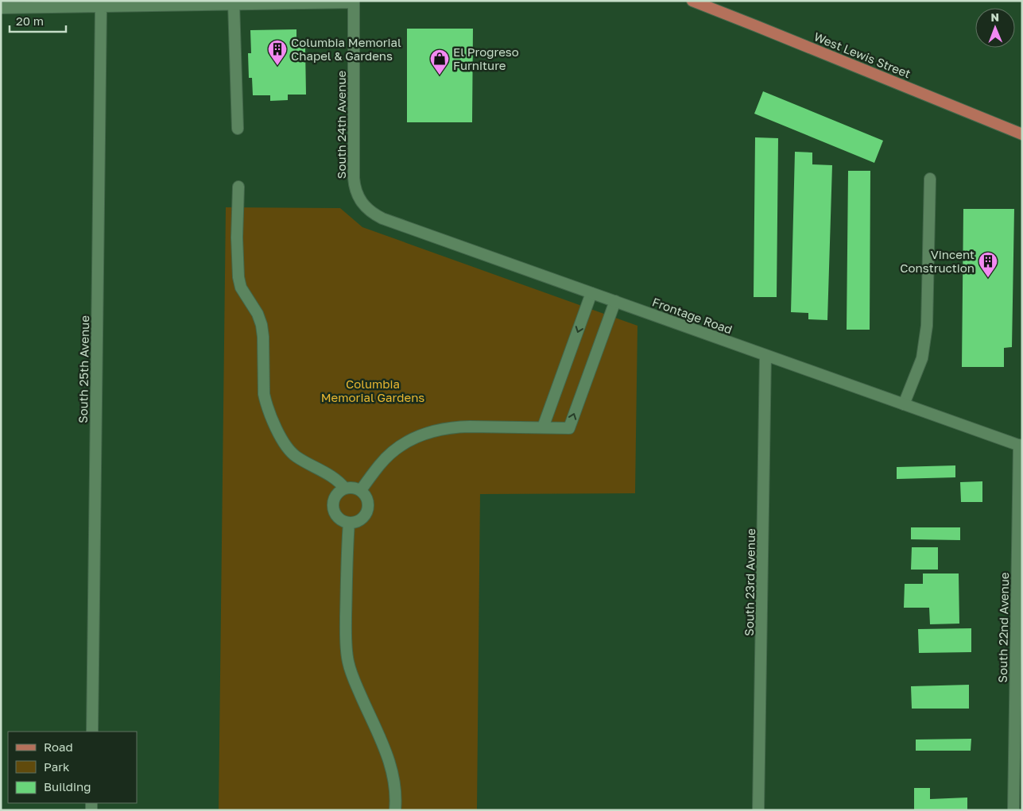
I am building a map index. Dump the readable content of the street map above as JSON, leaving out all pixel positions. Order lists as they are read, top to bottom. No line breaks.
{"streets":{"main road":["West Lewis Street"],"street":["South 24th Avenue","Frontage Road","South 25th Avenue","South 23rd Avenue","South 22nd Avenue"]},"crossings":[["South 24th Avenue","Frontage Road"],["Frontage Road","South 23rd Avenue"],["Frontage Road","South 22nd Avenue"]],"parks":["Columbia Memorial Gardens"],"places":{"building":["Columbia Memorial Chapel & Gardens","Vincent Construction"],"shop":["El Progreso Furniture"]},"legend":["Road","Park","Building"],"scale_bar":"20 m","north":"top"}
